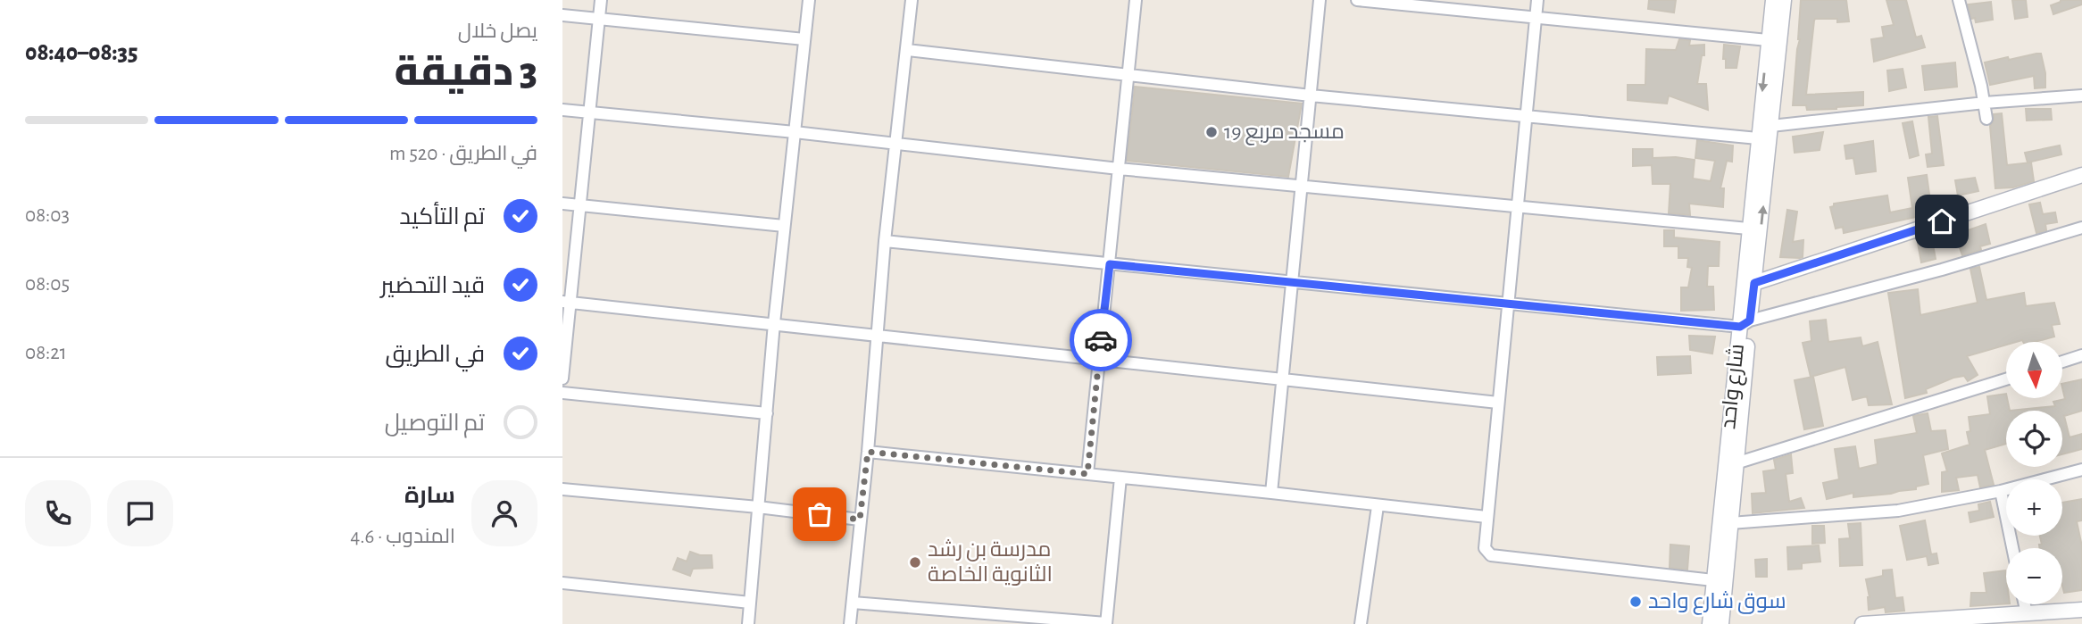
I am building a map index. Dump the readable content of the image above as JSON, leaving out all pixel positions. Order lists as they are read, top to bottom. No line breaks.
{"streets":{"street":["شارع واحد"]},"places":["مسجد مربع 19","مدرسة بن رشد الثانوية الخاصة","سوق شارع واحد"],"north":"bottom","page":{"heading":["3 دقيقة","يصل خلال","08:35–08:40"],"panel":["سارة","المندوب · 4.6"],"bar":"في الطريق · 520 m","list":[["تم التأكيد","08:03"],["قيد التحضير","08:05"],["في الطريق","08:21"],"تم التوصيل"],"map_buttons":["+","−"]}}
